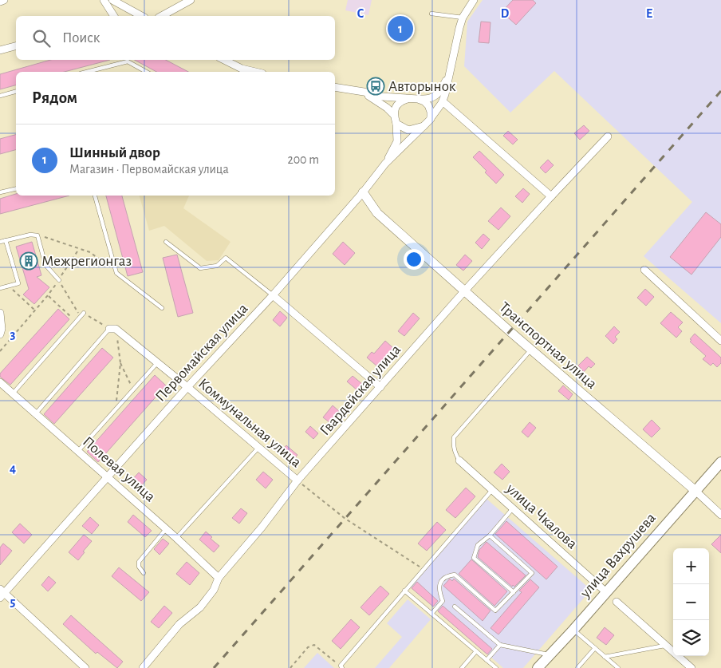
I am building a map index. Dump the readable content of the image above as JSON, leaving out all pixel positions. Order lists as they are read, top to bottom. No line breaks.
{"streets":{"main road":["улица Вахрушева"],"street":["Транспортная улица","Первомайская улица","Гвардейская улица","Коммунальная улица","Полевая улица","улица Чкалова"]},"crossings":[["Транспортная улица","Первомайская улица"],["Транспортная улица","Гвардейская улица"],["Транспортная улица","улица Вахрушева"],["Первомайская улица","Коммунальная улица"],["Первомайская улица","Полевая улица"],["Гвардейская улица","Коммунальная улица"],["Гвардейская улица","Полевая улица"],["улица Чкалова","улица Вахрушева"]],"places":{"bus stop":["Авторынок"],"building":["Межрегионгаз"]},"page":{"pins":"1","search":"Поиск","heading":"Рядом","list":[{"mark":"1","name":"Шинный двор","note":"Магазин · Первомайская улица","value":"200 m"}],"map_buttons":["+","−"]},"grid":{"columns":["C","D","E"],"rows":["3","4","5"]}}
